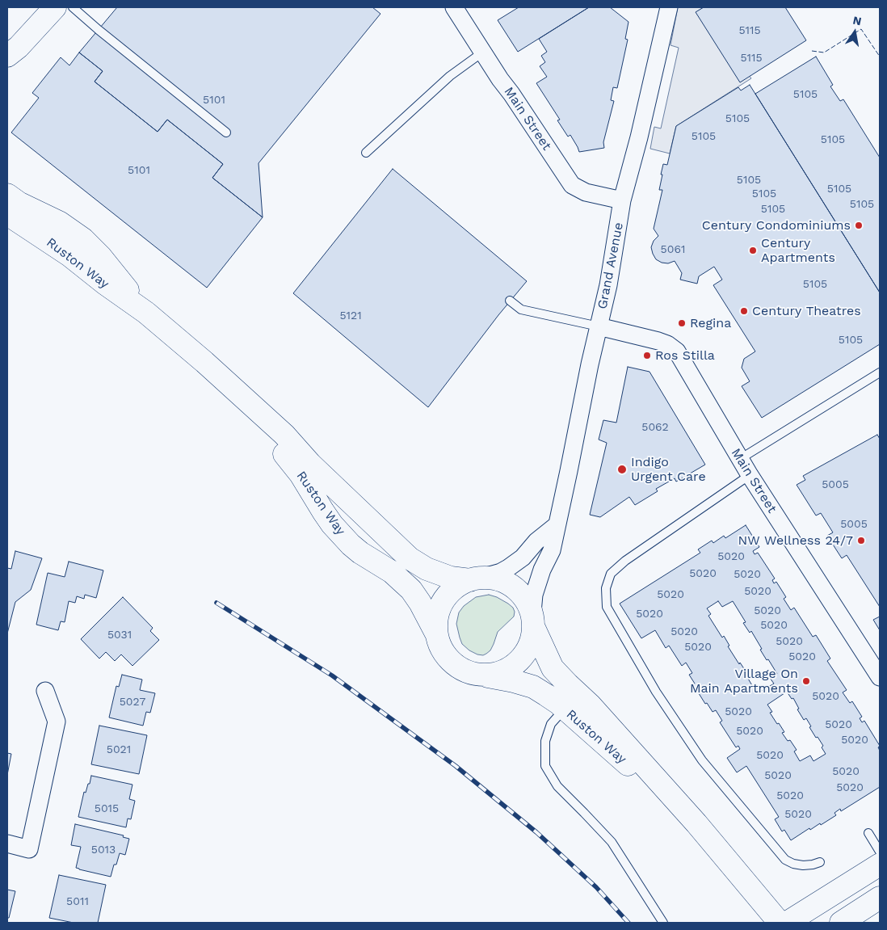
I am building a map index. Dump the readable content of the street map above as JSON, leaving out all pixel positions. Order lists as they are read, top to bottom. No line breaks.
{"streets":{"main road":["Ruston Way"],"street":["Main Street","Grand Avenue"]},"crossings":[["Main Street","Grand Avenue"],["Ruston Way","Grand Avenue"]],"places":["Century Condominiums","Century Apartments","Century Theatres","Regina","Ros Stilla","Indigo Urgent Care","NW Wellness 24/7","Village On Main Apartments"],"house_numbers":["5115","5115","5105","5101","5105","5105","5105","5101","5105","5105","5105","5105","5105","5061","5105","5121","5105","5062","5005","5005","5020","5020","5020","5020","5020","5020","5020","5020","5020","5031","5020","5020","5020","5020","5027","5020","5020","5020","5020","5021","5020","5020","5020","5020","5020","5015","5020","5013","5011"],"north":"top"}
